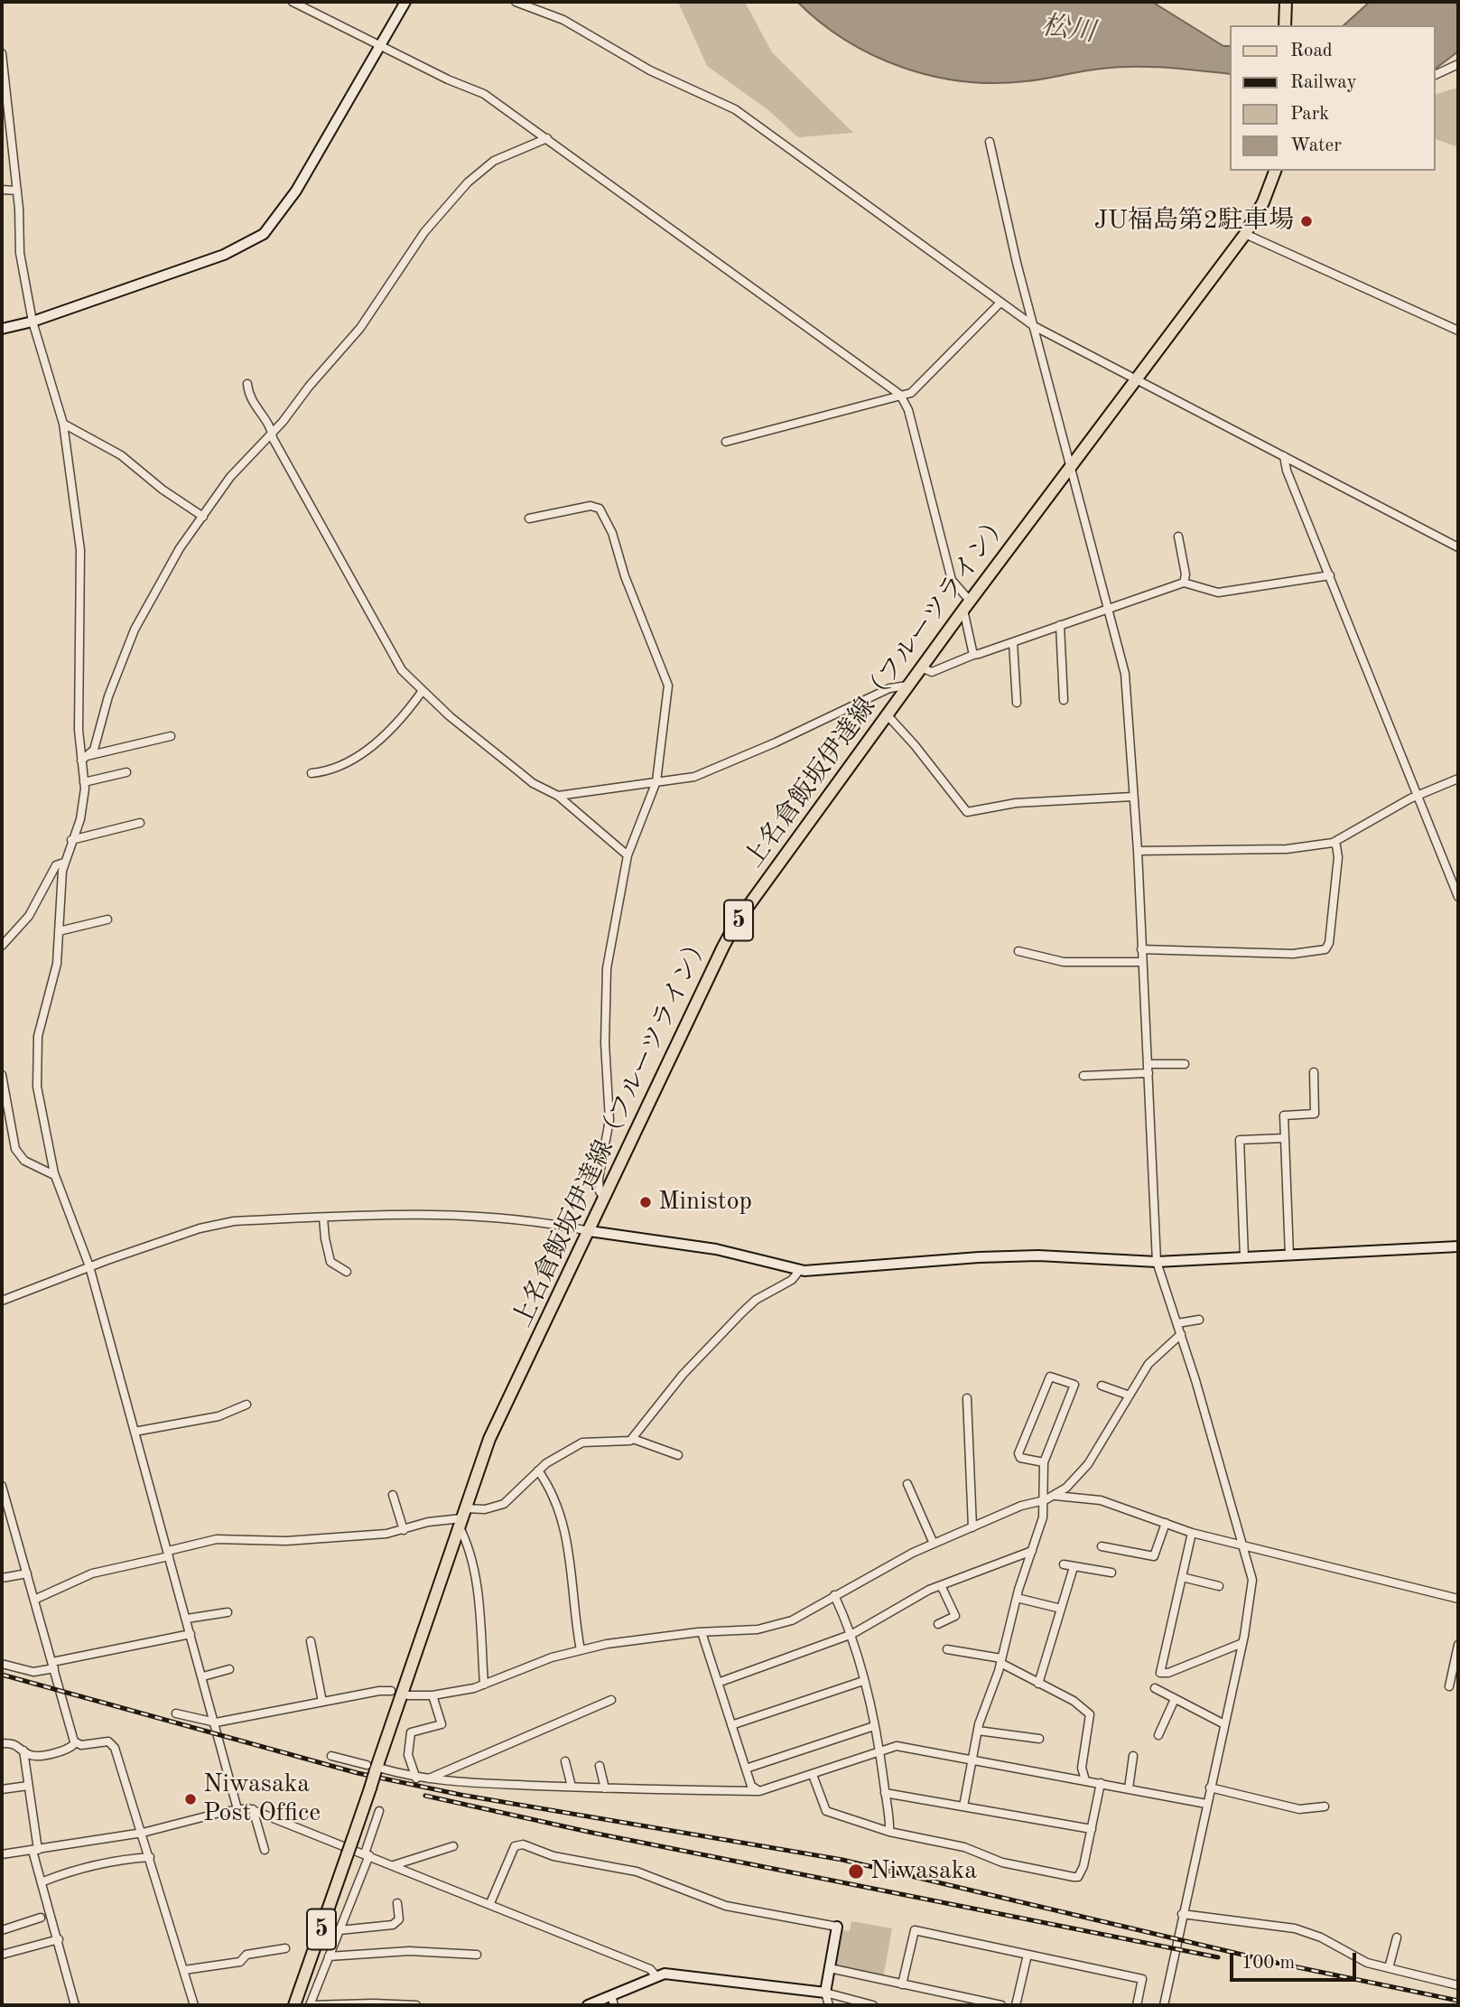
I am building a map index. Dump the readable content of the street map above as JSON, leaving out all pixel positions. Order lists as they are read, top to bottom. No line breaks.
{"streets":{"main road":["上名倉飯坂伊達線（フルーツライン）","5"]},"water":["松川"],"places":["JU福島第2駐車場","Ministop","Niwasaka Post Office","Niwasaka"],"legend":["Road","Railway","Park","Water"],"scale_bar":"100 m"}
